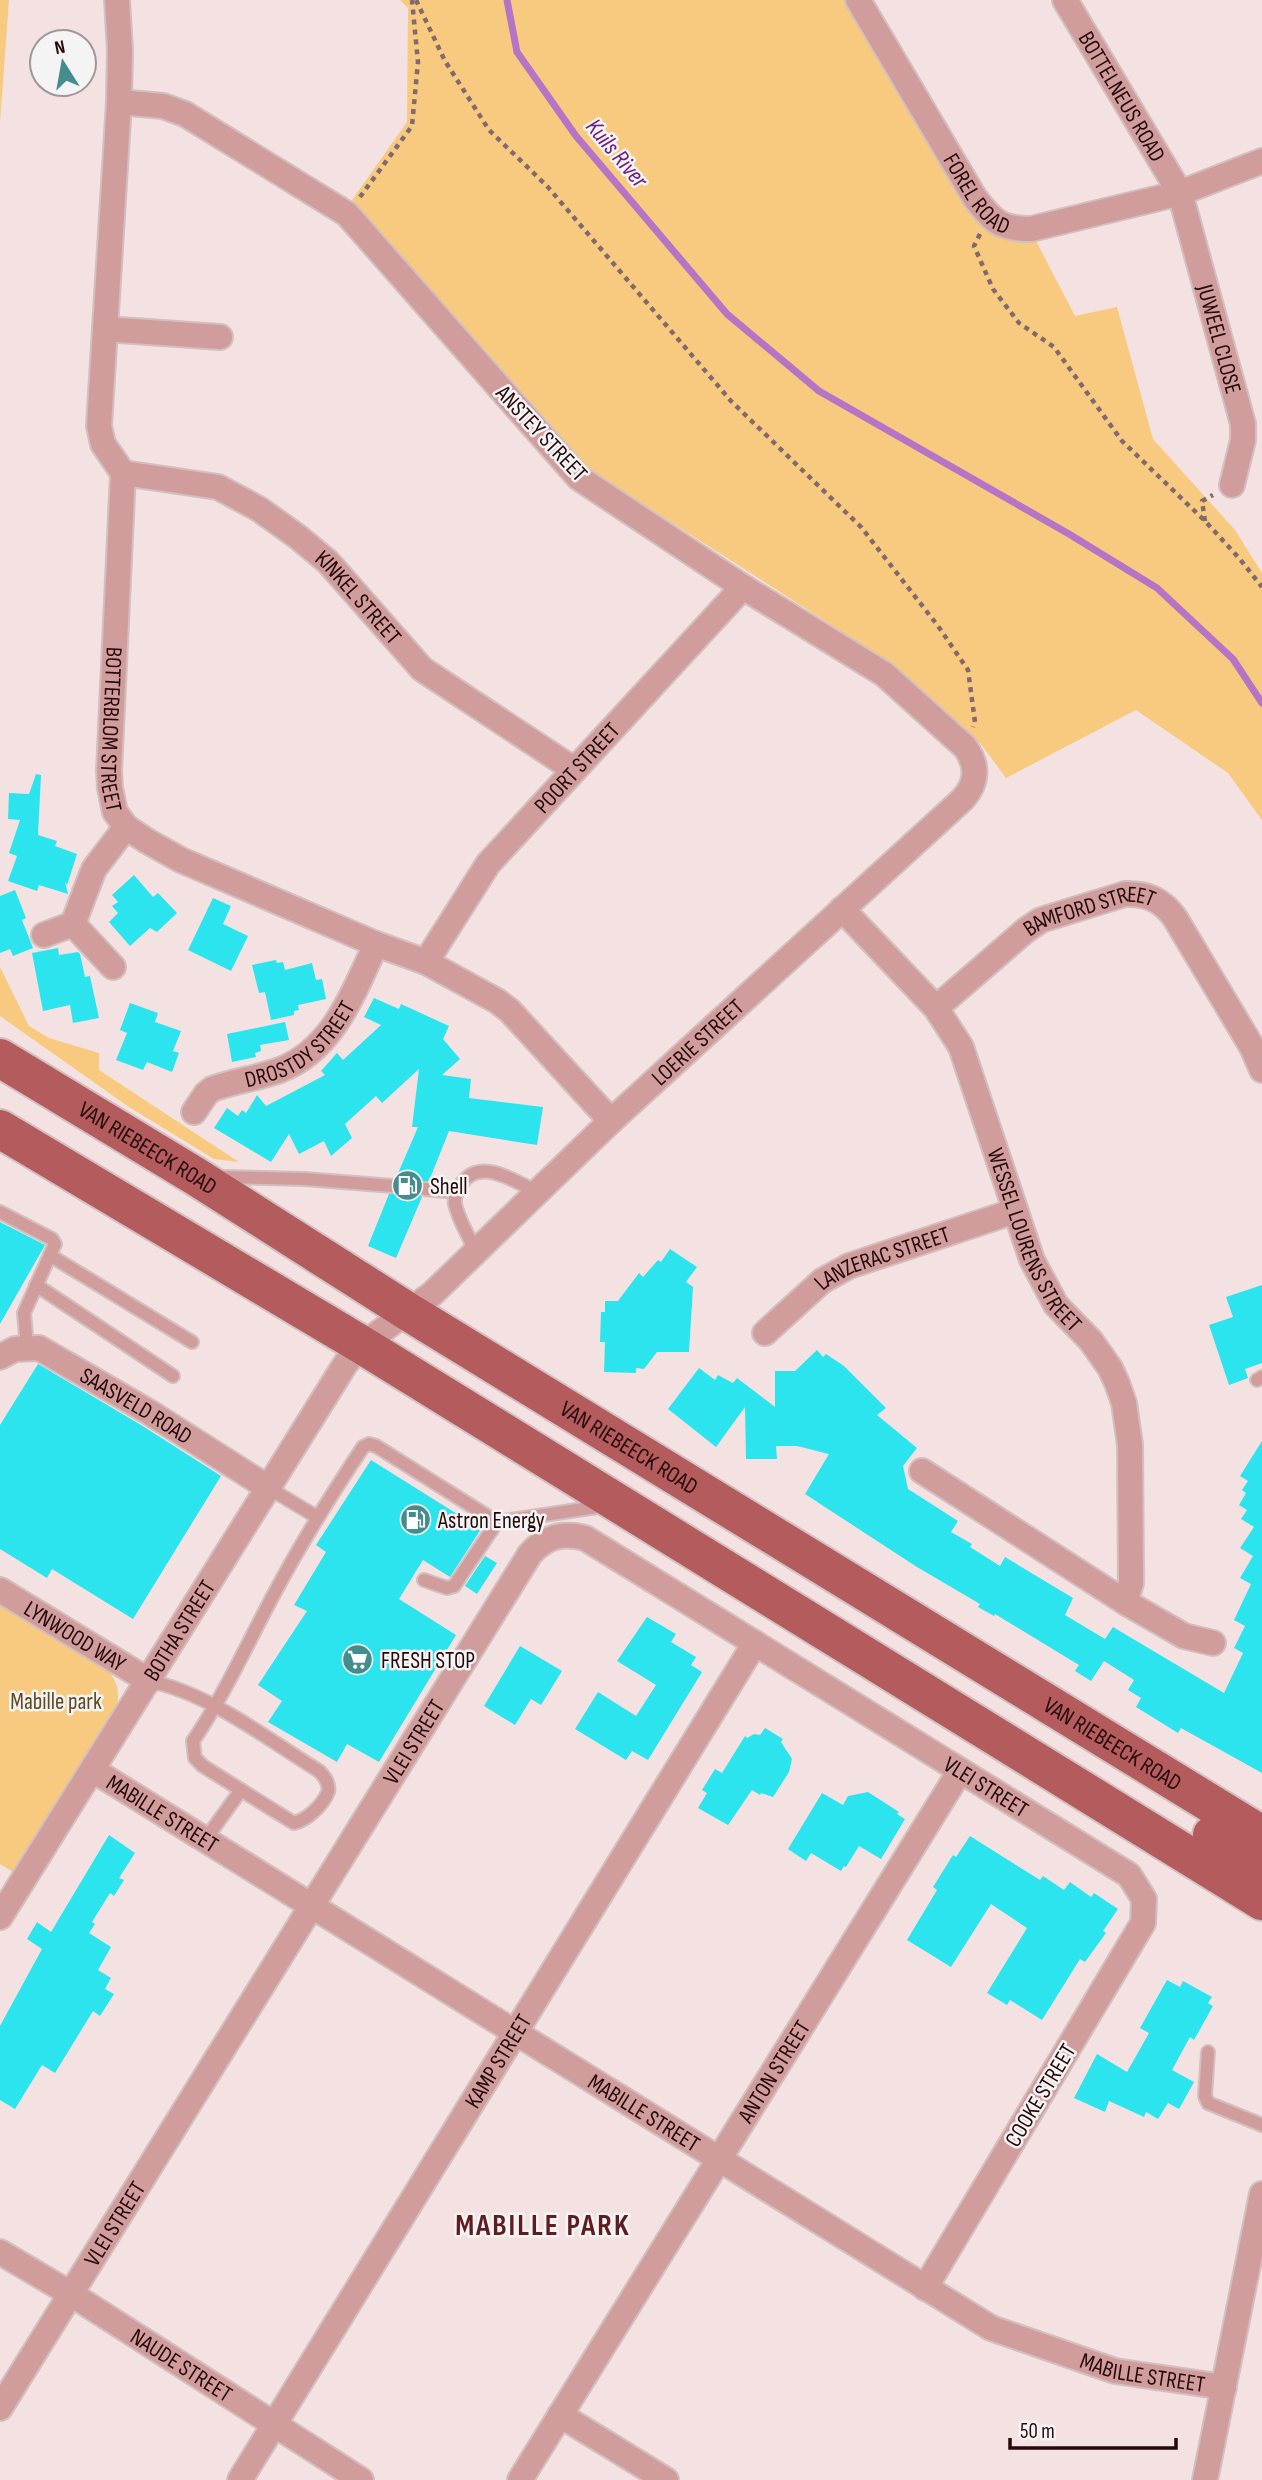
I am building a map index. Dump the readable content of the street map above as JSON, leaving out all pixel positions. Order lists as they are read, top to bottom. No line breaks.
{"streets":{"main road":["VAN RIEBEECK ROAD"],"street":["BOTTELNEUS ROAD","FOREL ROAD","JUWEEL CLOSE","ANSTEY STREET","KINKEL STREET","BOTTERBLOM STREET","POORT STREET","BAMFORD STREET","DROSTDY STREET","LOERIE STREET","WESSEL LOURENS STREET","LANZERAC STREET","SAASVELD ROAD","BOTHA STREET","LYNWOOD WAY","VLEI STREET","MABILLE STREET","KAMP STREET","ANTON STREET","COOKE STREET","NAUDE STREET"]},"crossings":[["BOTTELNEUS ROAD","FOREL ROAD"],["BOTTELNEUS ROAD","JUWEEL CLOSE"],["FOREL ROAD","JUWEEL CLOSE"],["ANSTEY STREET","POORT STREET"],["ANSTEY STREET","LOERIE STREET"],["KINKEL STREET","BOTTERBLOM STREET"],["KINKEL STREET","POORT STREET"],["BOTTERBLOM STREET","POORT STREET"],["BOTTERBLOM STREET","DROSTDY STREET"],["BOTTERBLOM STREET","LOERIE STREET"],["BAMFORD STREET","WESSEL LOURENS STREET"],["LOERIE STREET","VAN RIEBEECK ROAD"],["LOERIE STREET","WESSEL LOURENS STREET"],["LOERIE STREET","BOTHA STREET"],["WESSEL LOURENS STREET","LANZERAC STREET"],["SAASVELD ROAD","BOTHA STREET"],["BOTHA STREET","LYNWOOD WAY"],["BOTHA STREET","MABILLE STREET"],["VLEI STREET","MABILLE STREET"],["VLEI STREET","KAMP STREET"],["VLEI STREET","ANTON STREET"],["VLEI STREET","COOKE STREET"],["VLEI STREET","NAUDE STREET"],["MABILLE STREET","KAMP STREET"],["MABILLE STREET","ANTON STREET"],["MABILLE STREET","COOKE STREET"],["KAMP STREET","NAUDE STREET"]],"districts":["MABILLE PARK"],"water":["Kuils River"],"parks":["Mabille park"],"places":{"fuel station":["Shell","Astron Energy"],"supermarket":["FRESH STOP"]},"scale_bar":"50 m","north":"top"}
